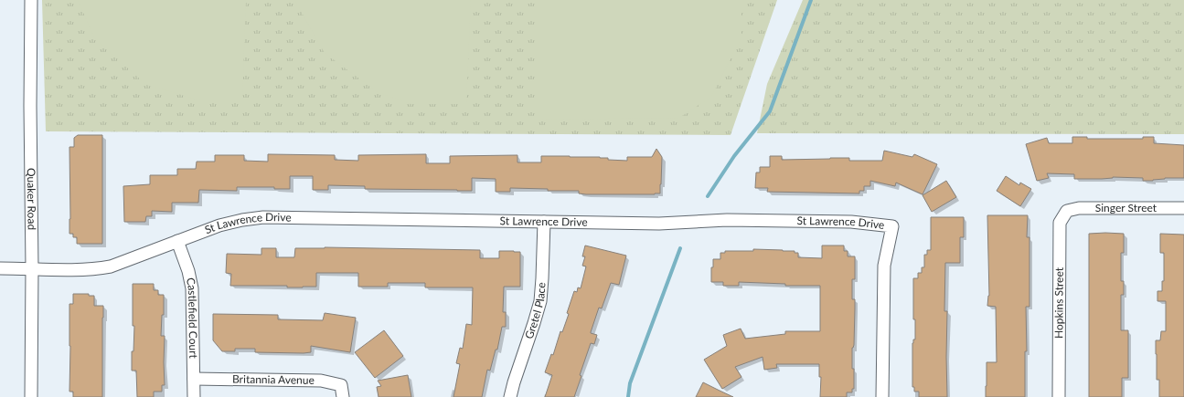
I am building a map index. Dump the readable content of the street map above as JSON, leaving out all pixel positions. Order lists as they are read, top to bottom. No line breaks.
{"streets":{"street":["Quaker Road","Singer Street","St Lawrence Drive","Hopkins Street","Gretel Place","Castlefield Court","Britannia Avenue"]},"crossings":[["Quaker Road","St Lawrence Drive"],["Singer Street","Hopkins Street"],["St Lawrence Drive","Gretel Place"],["St Lawrence Drive","Castlefield Court"],["Castlefield Court","Britannia Avenue"]]}
